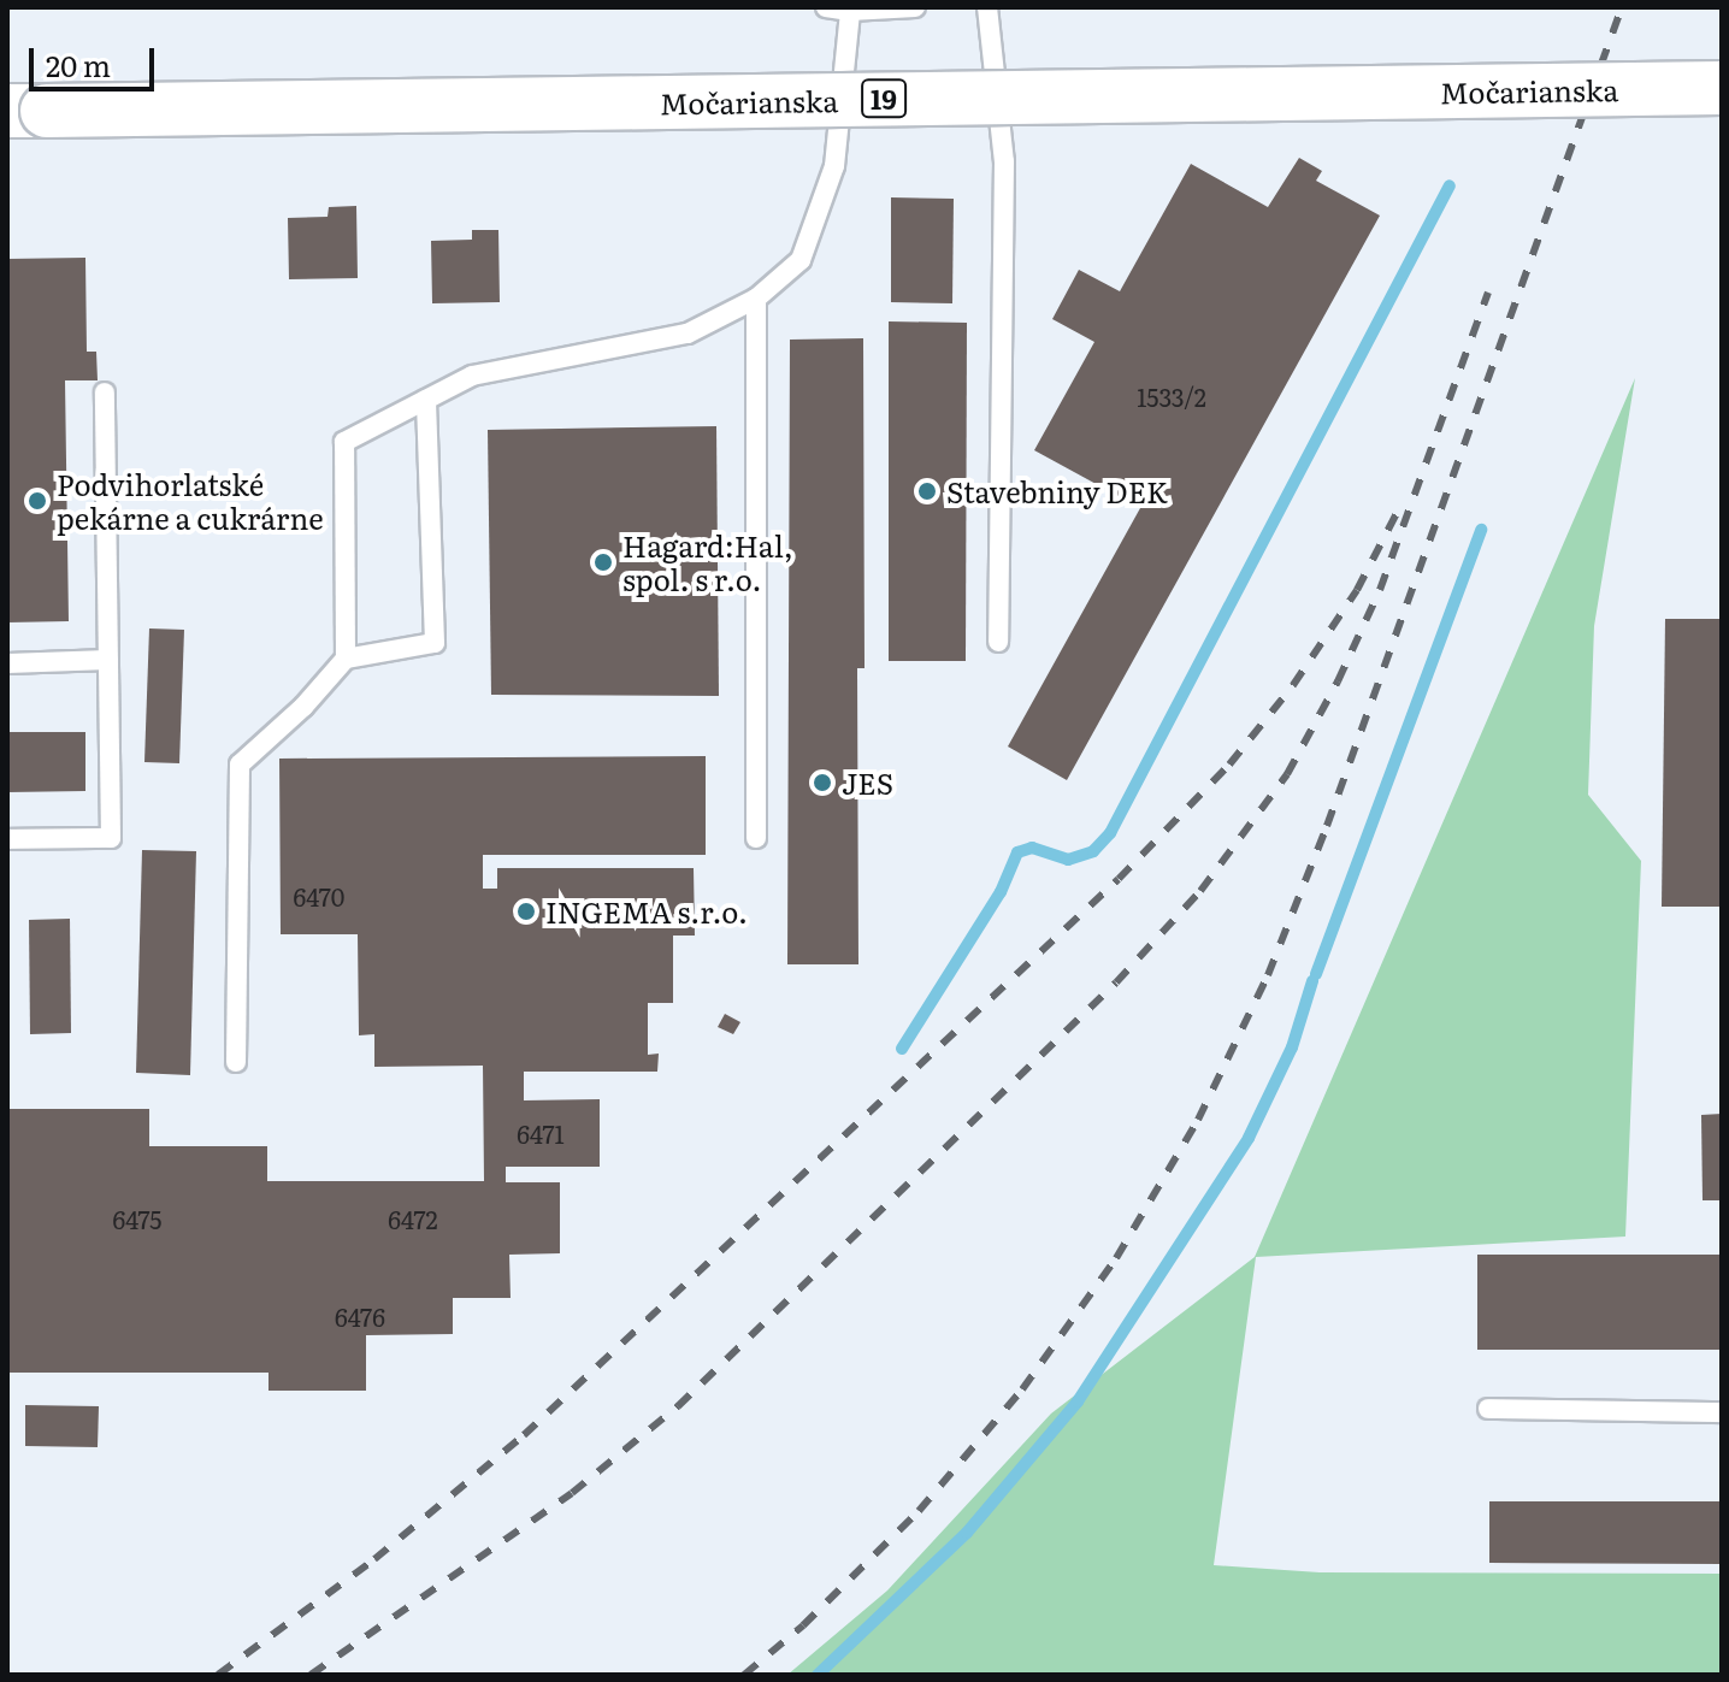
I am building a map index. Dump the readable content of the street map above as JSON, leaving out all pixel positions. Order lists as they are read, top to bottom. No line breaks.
{"streets":{"main road":["Močarianska","19"]},"places":["Stavebniny DEK","Podvihorlatské pekárne a cukrárne","Hagard:Hal, spol. s r.o.","JES","INGEMA s.r.o."],"house_numbers":["1533/2","6470","6471","6475","6472","6476"],"scale_bar":"20 m"}
